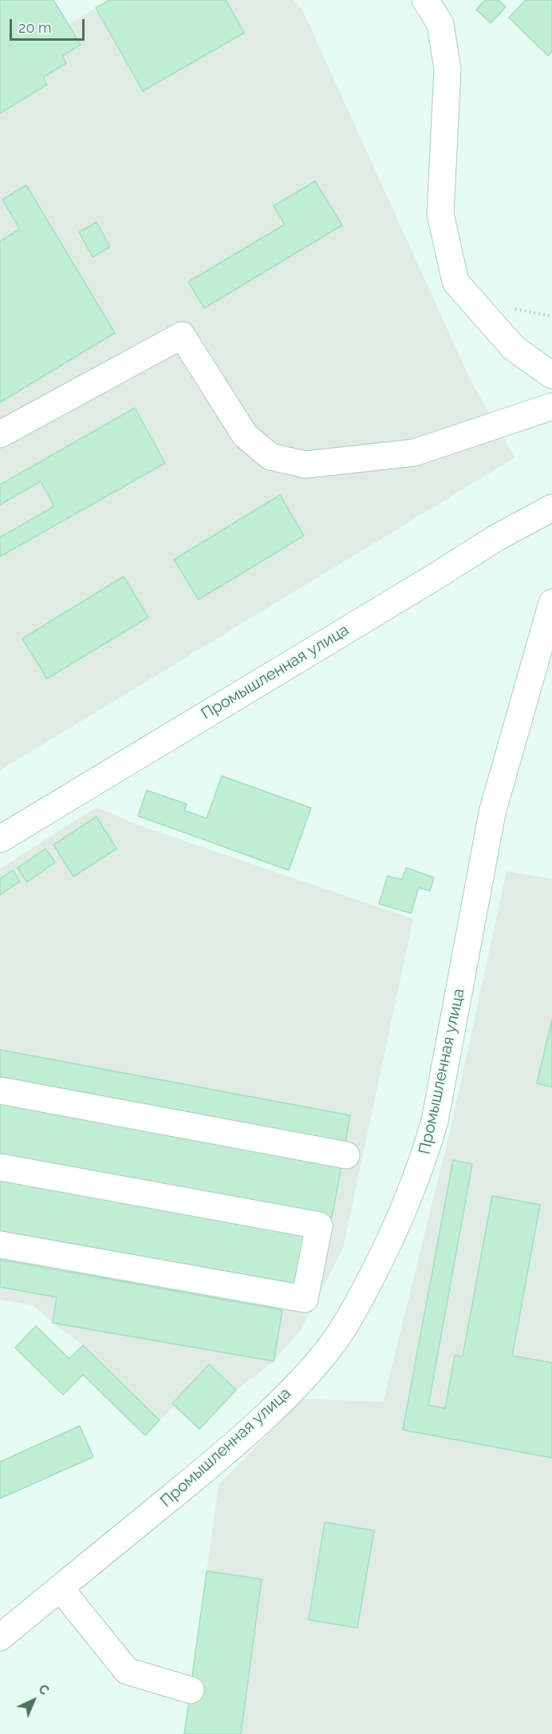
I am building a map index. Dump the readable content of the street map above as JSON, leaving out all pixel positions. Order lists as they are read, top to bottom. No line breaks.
{"streets":{"street":["Промышленная улица"]},"scale_bar":"20 m","north":"top right"}
